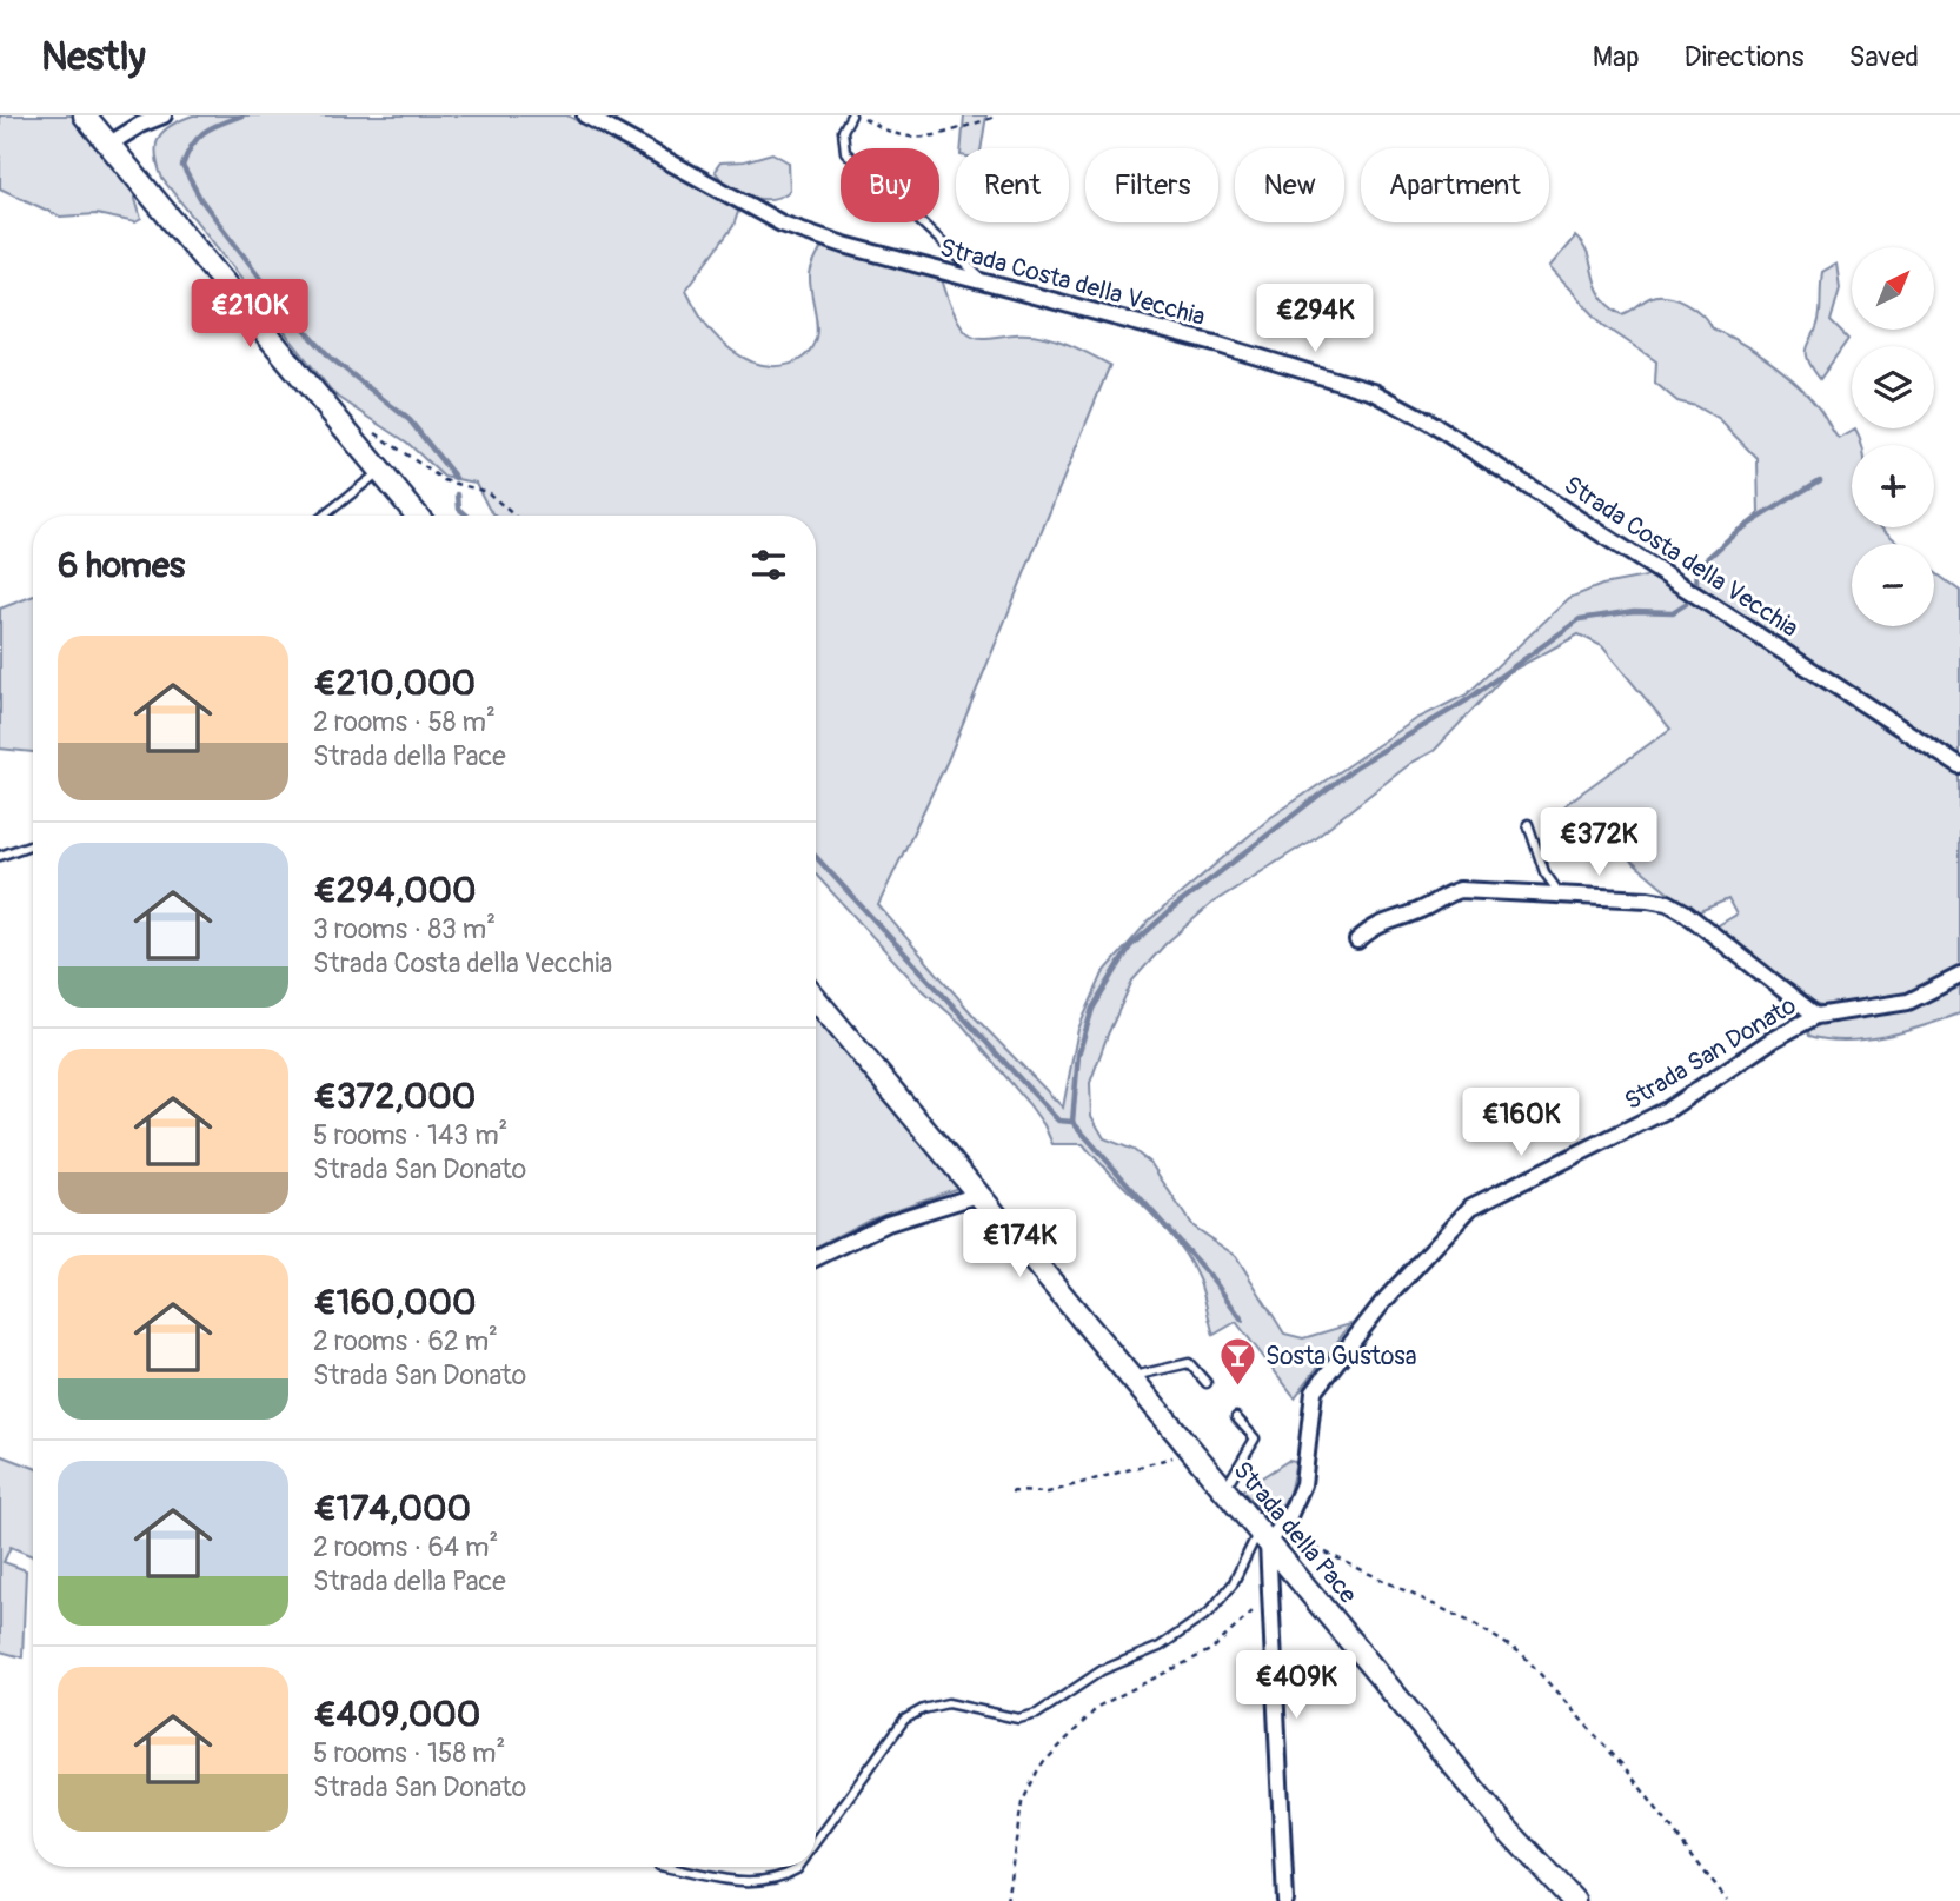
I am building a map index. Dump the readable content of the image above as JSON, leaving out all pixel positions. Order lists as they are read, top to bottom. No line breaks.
{"streets":{"street":["Strada Costa della Vecchia","Strada San Donato","Strada della Pace"]},"crossings":[["Strada San Donato","Strada della Pace"]],"places":{"bar":["Sosta Gustosa"]},"north":"top right","page":{"header":"Nestly","nav":["Map","Directions","Saved"],"chip":["Buy","Rent","Filters","New","Apartment"],"map_buttons":["+","−"],"price":["€210K","€294K","€372K","€160K","€174K","€409K"],"heading":"6 homes","list":[{"name":"€210,000","note":"2 rooms · 58 m² · Strada della Pace"},{"name":"€294,000","note":"3 rooms · 83 m² · Strada Costa della Vecchia"},{"name":"€372,000","note":"5 rooms · 143 m² · Strada San Donato"},{"name":"€160,000","note":"2 rooms · 62 m² · Strada San Donato"},{"name":"€174,000","note":"2 rooms · 64 m² · Strada della Pace"},{"name":"€409,000","note":"5 rooms · 158 m² · Strada San Donato"}]}}
